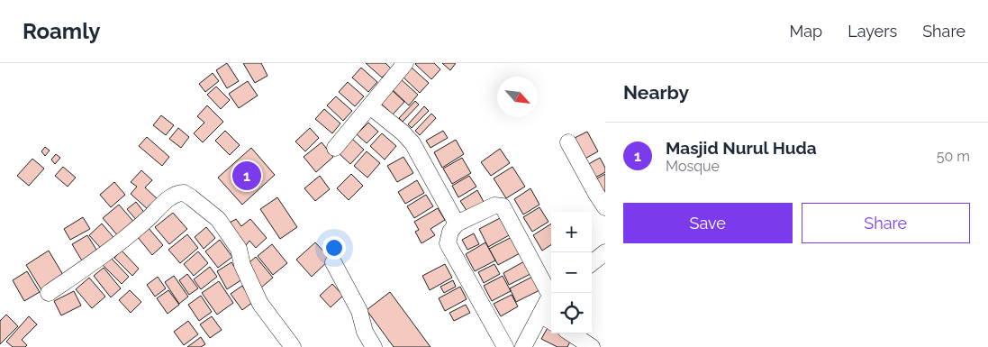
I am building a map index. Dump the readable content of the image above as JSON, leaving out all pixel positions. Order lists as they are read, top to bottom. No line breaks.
{"north":"bottom right","page":{"header":"Roamly","nav":["Map","Layers","Share"],"heading":"Nearby","list":[{"mark":"1","name":"Masjid Nurul Huda","note":"Mosque","value":"50 m"}],"pins":"1","buttons":["Save","Share"],"map_buttons":["+","−"]}}
